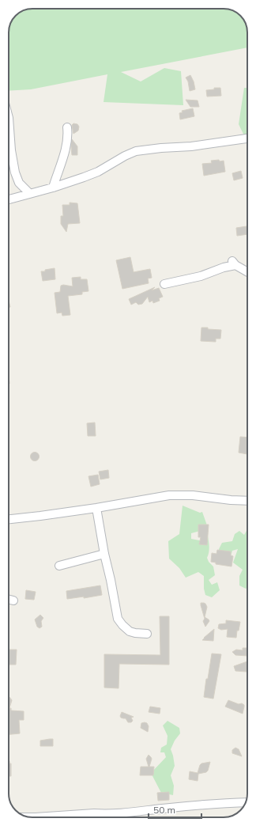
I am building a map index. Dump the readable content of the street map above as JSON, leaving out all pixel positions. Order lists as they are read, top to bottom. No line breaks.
{"scale_bar":"50 m"}
